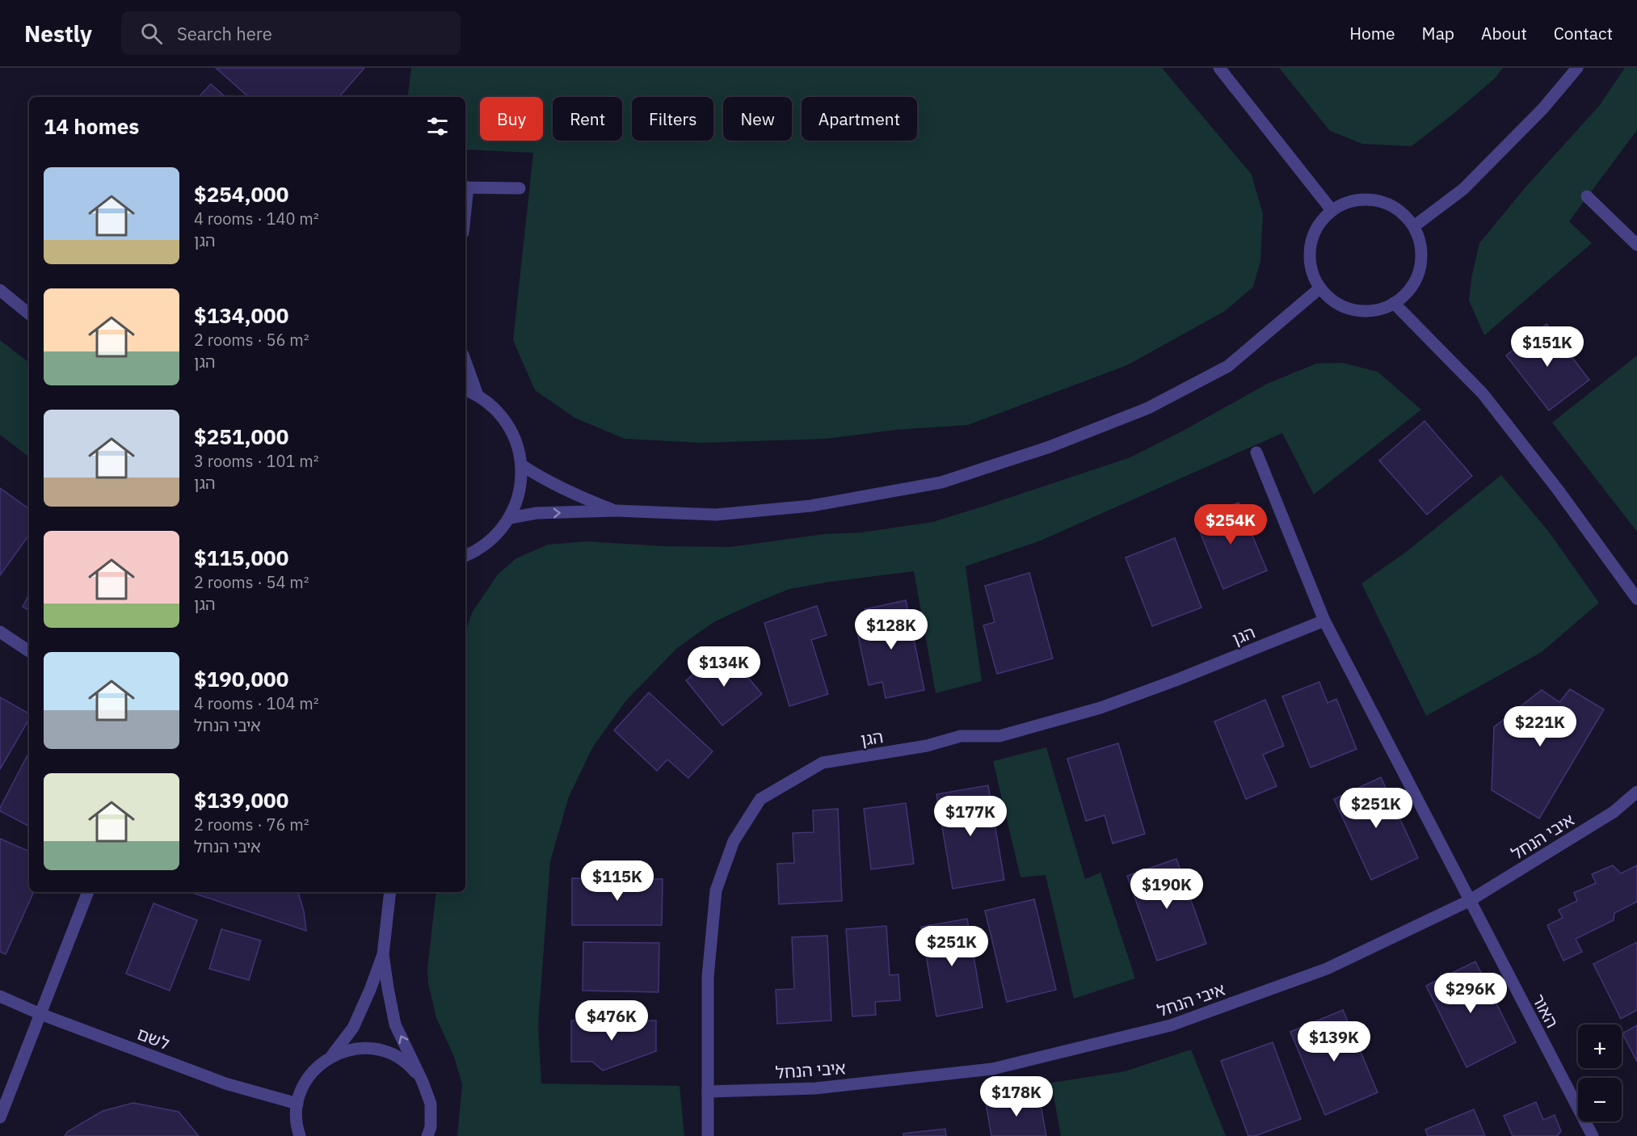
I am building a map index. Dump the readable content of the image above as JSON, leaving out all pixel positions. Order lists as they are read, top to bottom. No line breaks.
{"streets":{"street":["הגן","איבי הנחל","האור","לשם"]},"crossings":[["הגן","איבי הנחל"],["איבי הנחל","האור"]],"page":{"header":"Nestly","search":"Search here","nav":["Home","Map","About","Contact"],"chip":["Buy","Rent","Filters","New","Apartment"],"heading":"14 homes","list":[{"name":"$254,000","note":"4 rooms · 140 m² · הגן"},{"name":"$134,000","note":"2 rooms · 56 m² · הגן"},{"name":"$251,000","note":"3 rooms · 101 m² · הגן"},{"name":"$115,000","note":"2 rooms · 54 m² · הגן"},{"name":"$190,000","note":"4 rooms · 104 m² · איבי הנחל"},{"name":"$139,000","note":"2 rooms · 76 m² · איבי הנחל"}],"price":["$151K","$254K","$128K","$134K","$221K","$251K","$177K","$115K","$190K","$251K","$296K","$476K","$139K","$178K"],"map_buttons":["+","−"]}}
